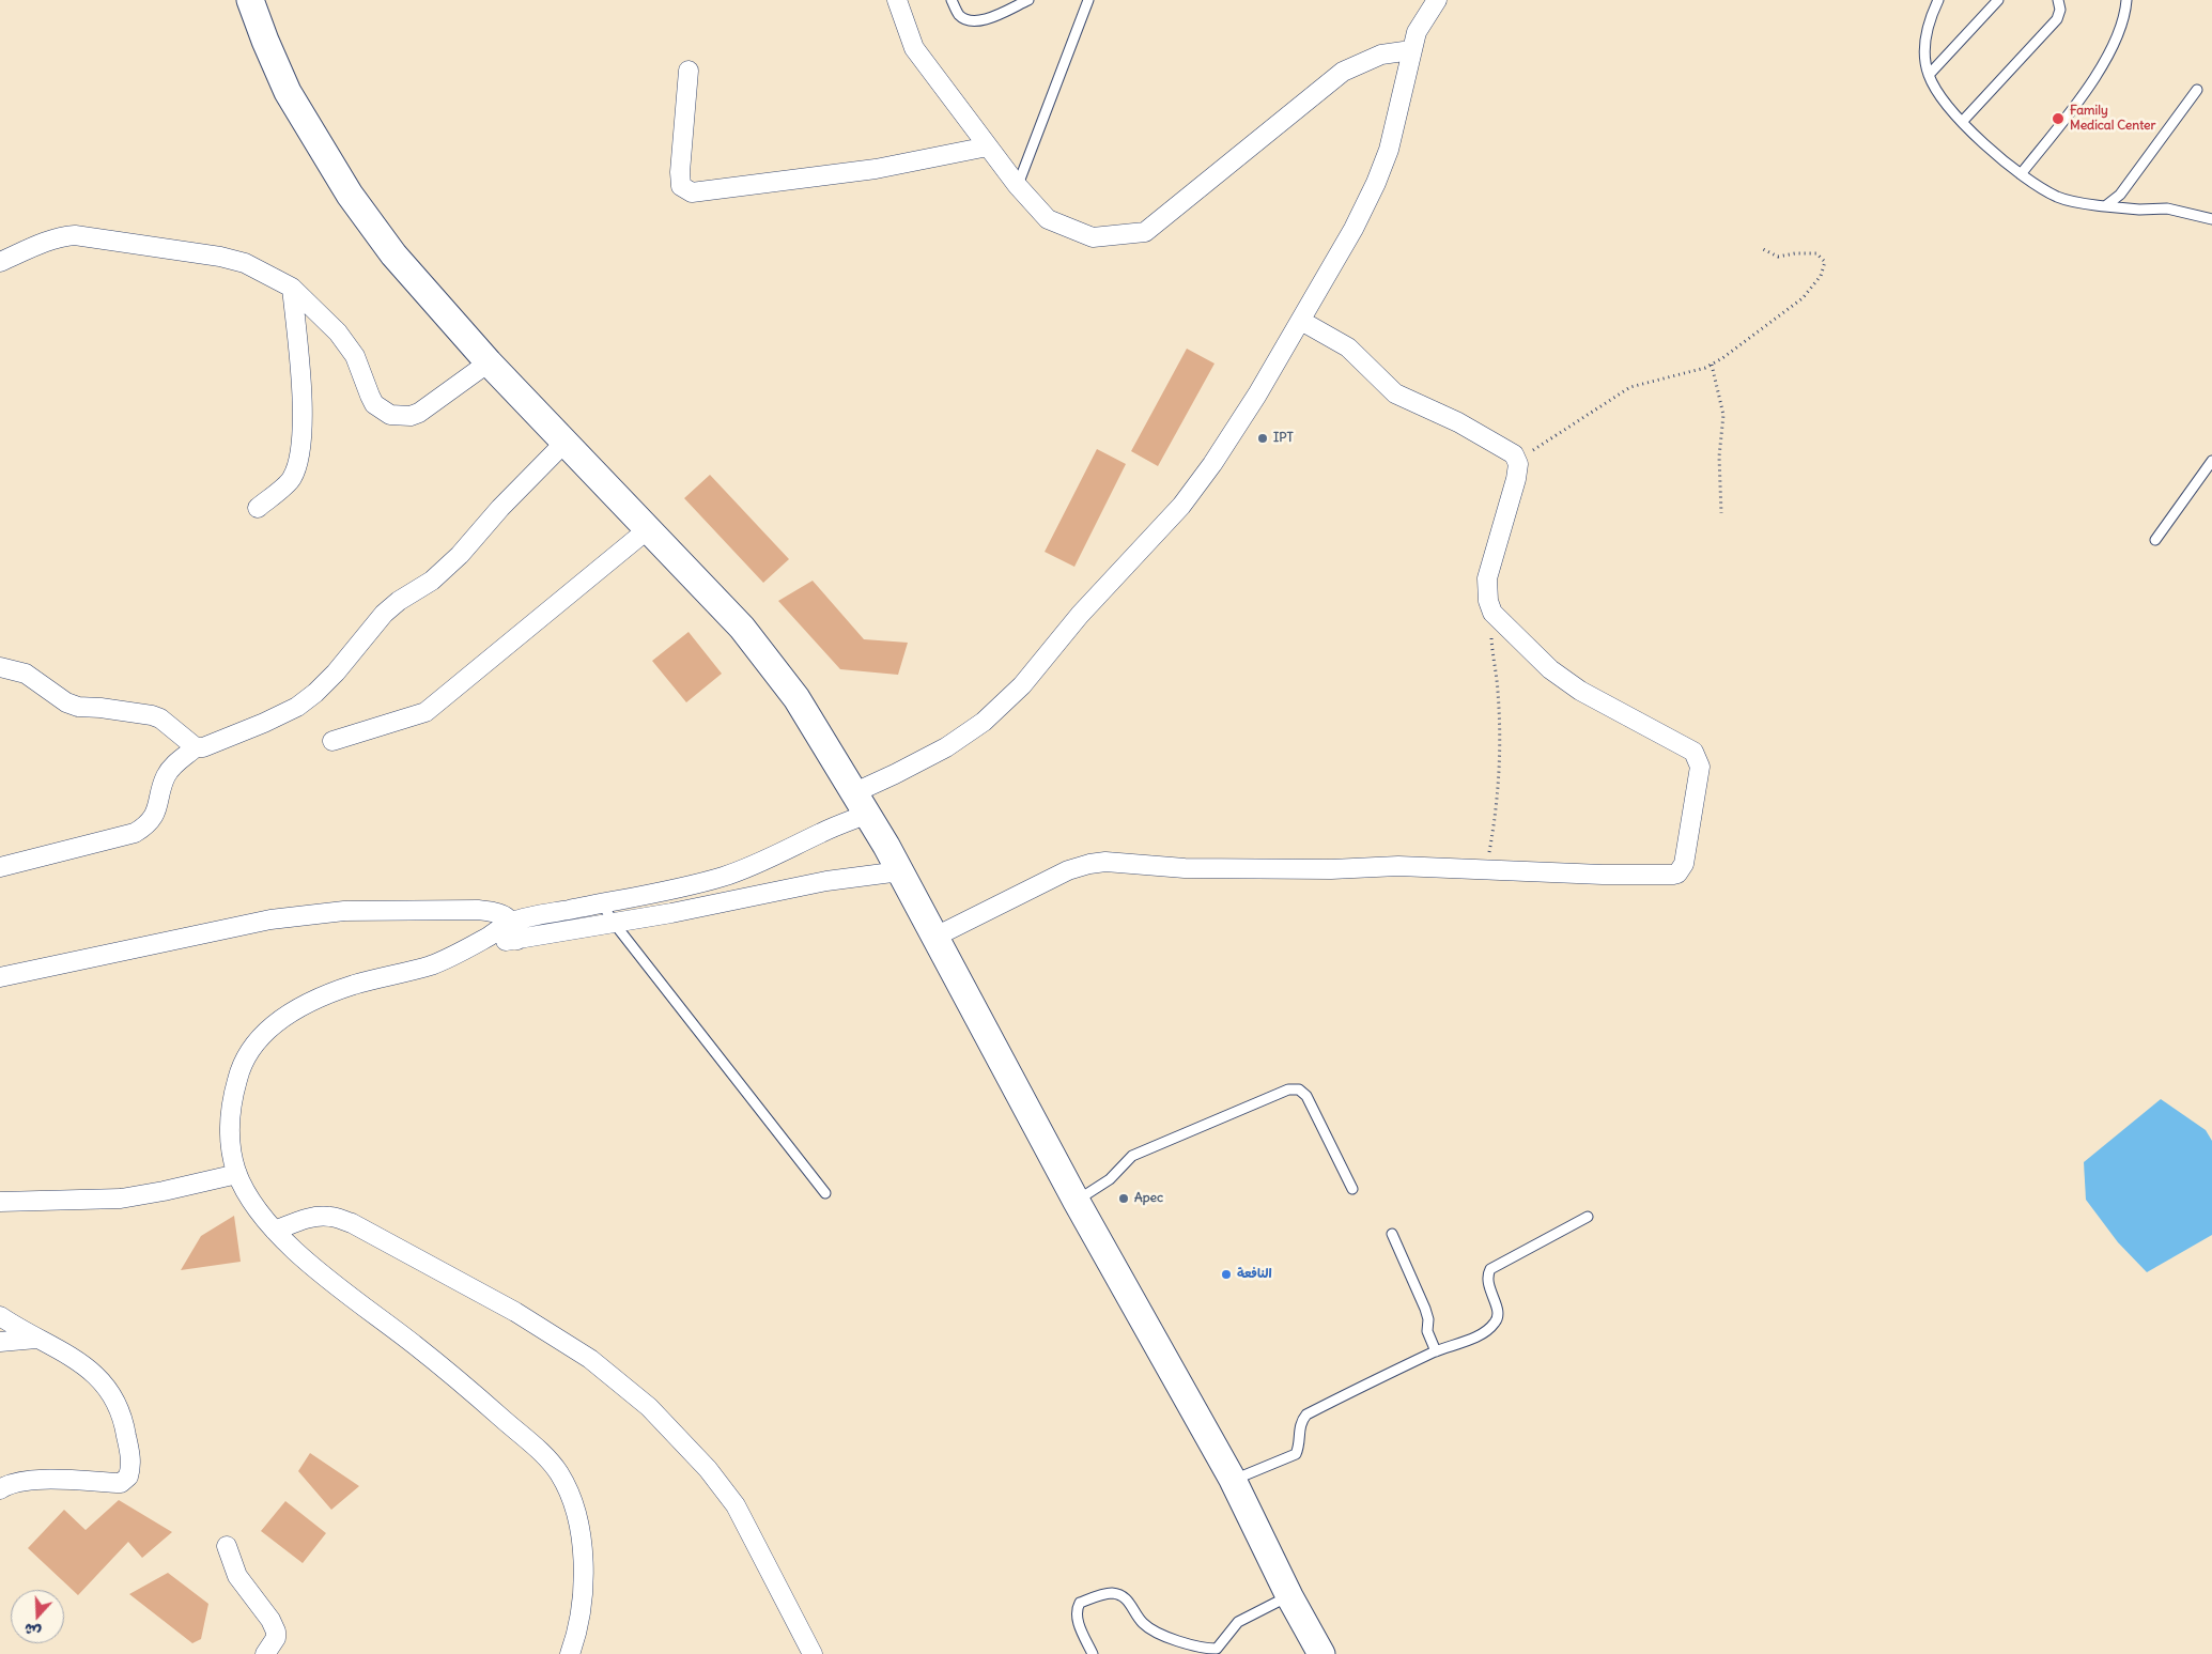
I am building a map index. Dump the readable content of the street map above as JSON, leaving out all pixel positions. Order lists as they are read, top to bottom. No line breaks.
{"places":["Family Medical Center","IPT","Apec","النافعة"],"north":"bottom"}
